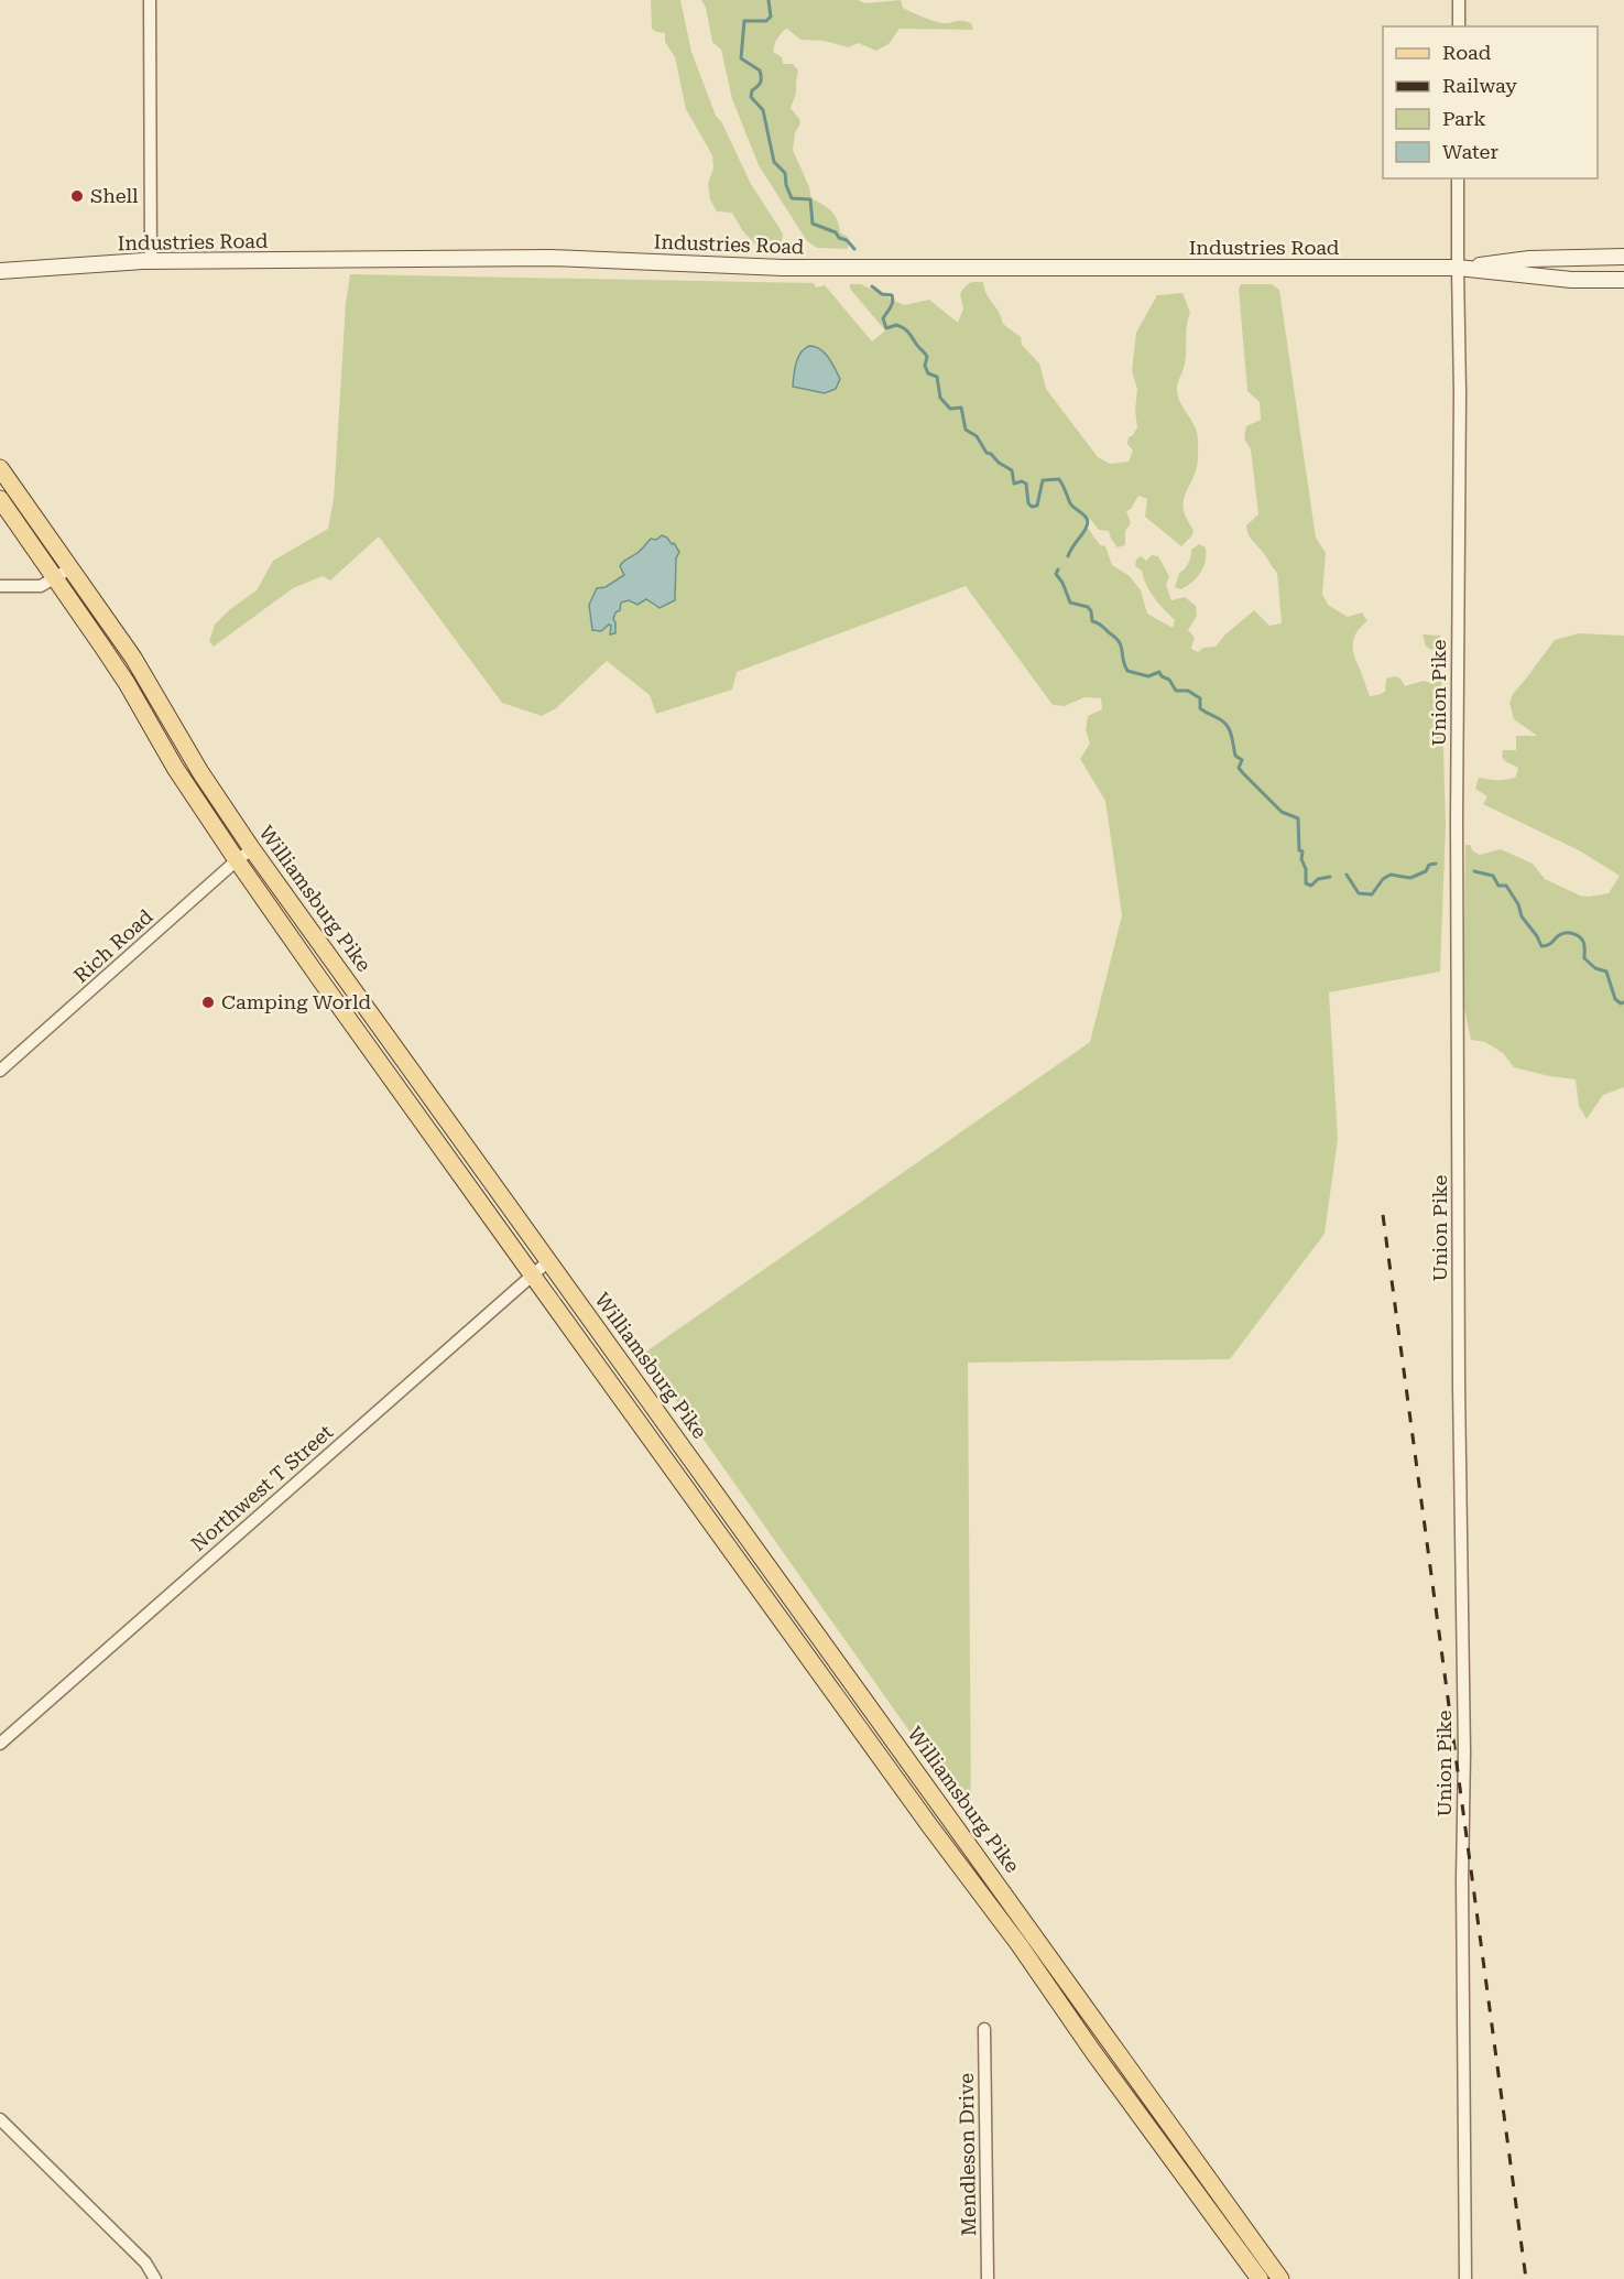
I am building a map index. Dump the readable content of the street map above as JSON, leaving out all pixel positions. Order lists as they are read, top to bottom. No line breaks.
{"streets":{"main road":["Williamsburg Pike"],"street":["Industries Road","Union Pike","Rich Road","Northwest T Street","Mendleson Drive"]},"crossings":[["Industries Road","Union Pike"],["Williamsburg Pike","Rich Road"],["Williamsburg Pike","Northwest T Street"]],"places":["Shell","Camping World"],"legend":["Road","Railway","Park","Water"]}
